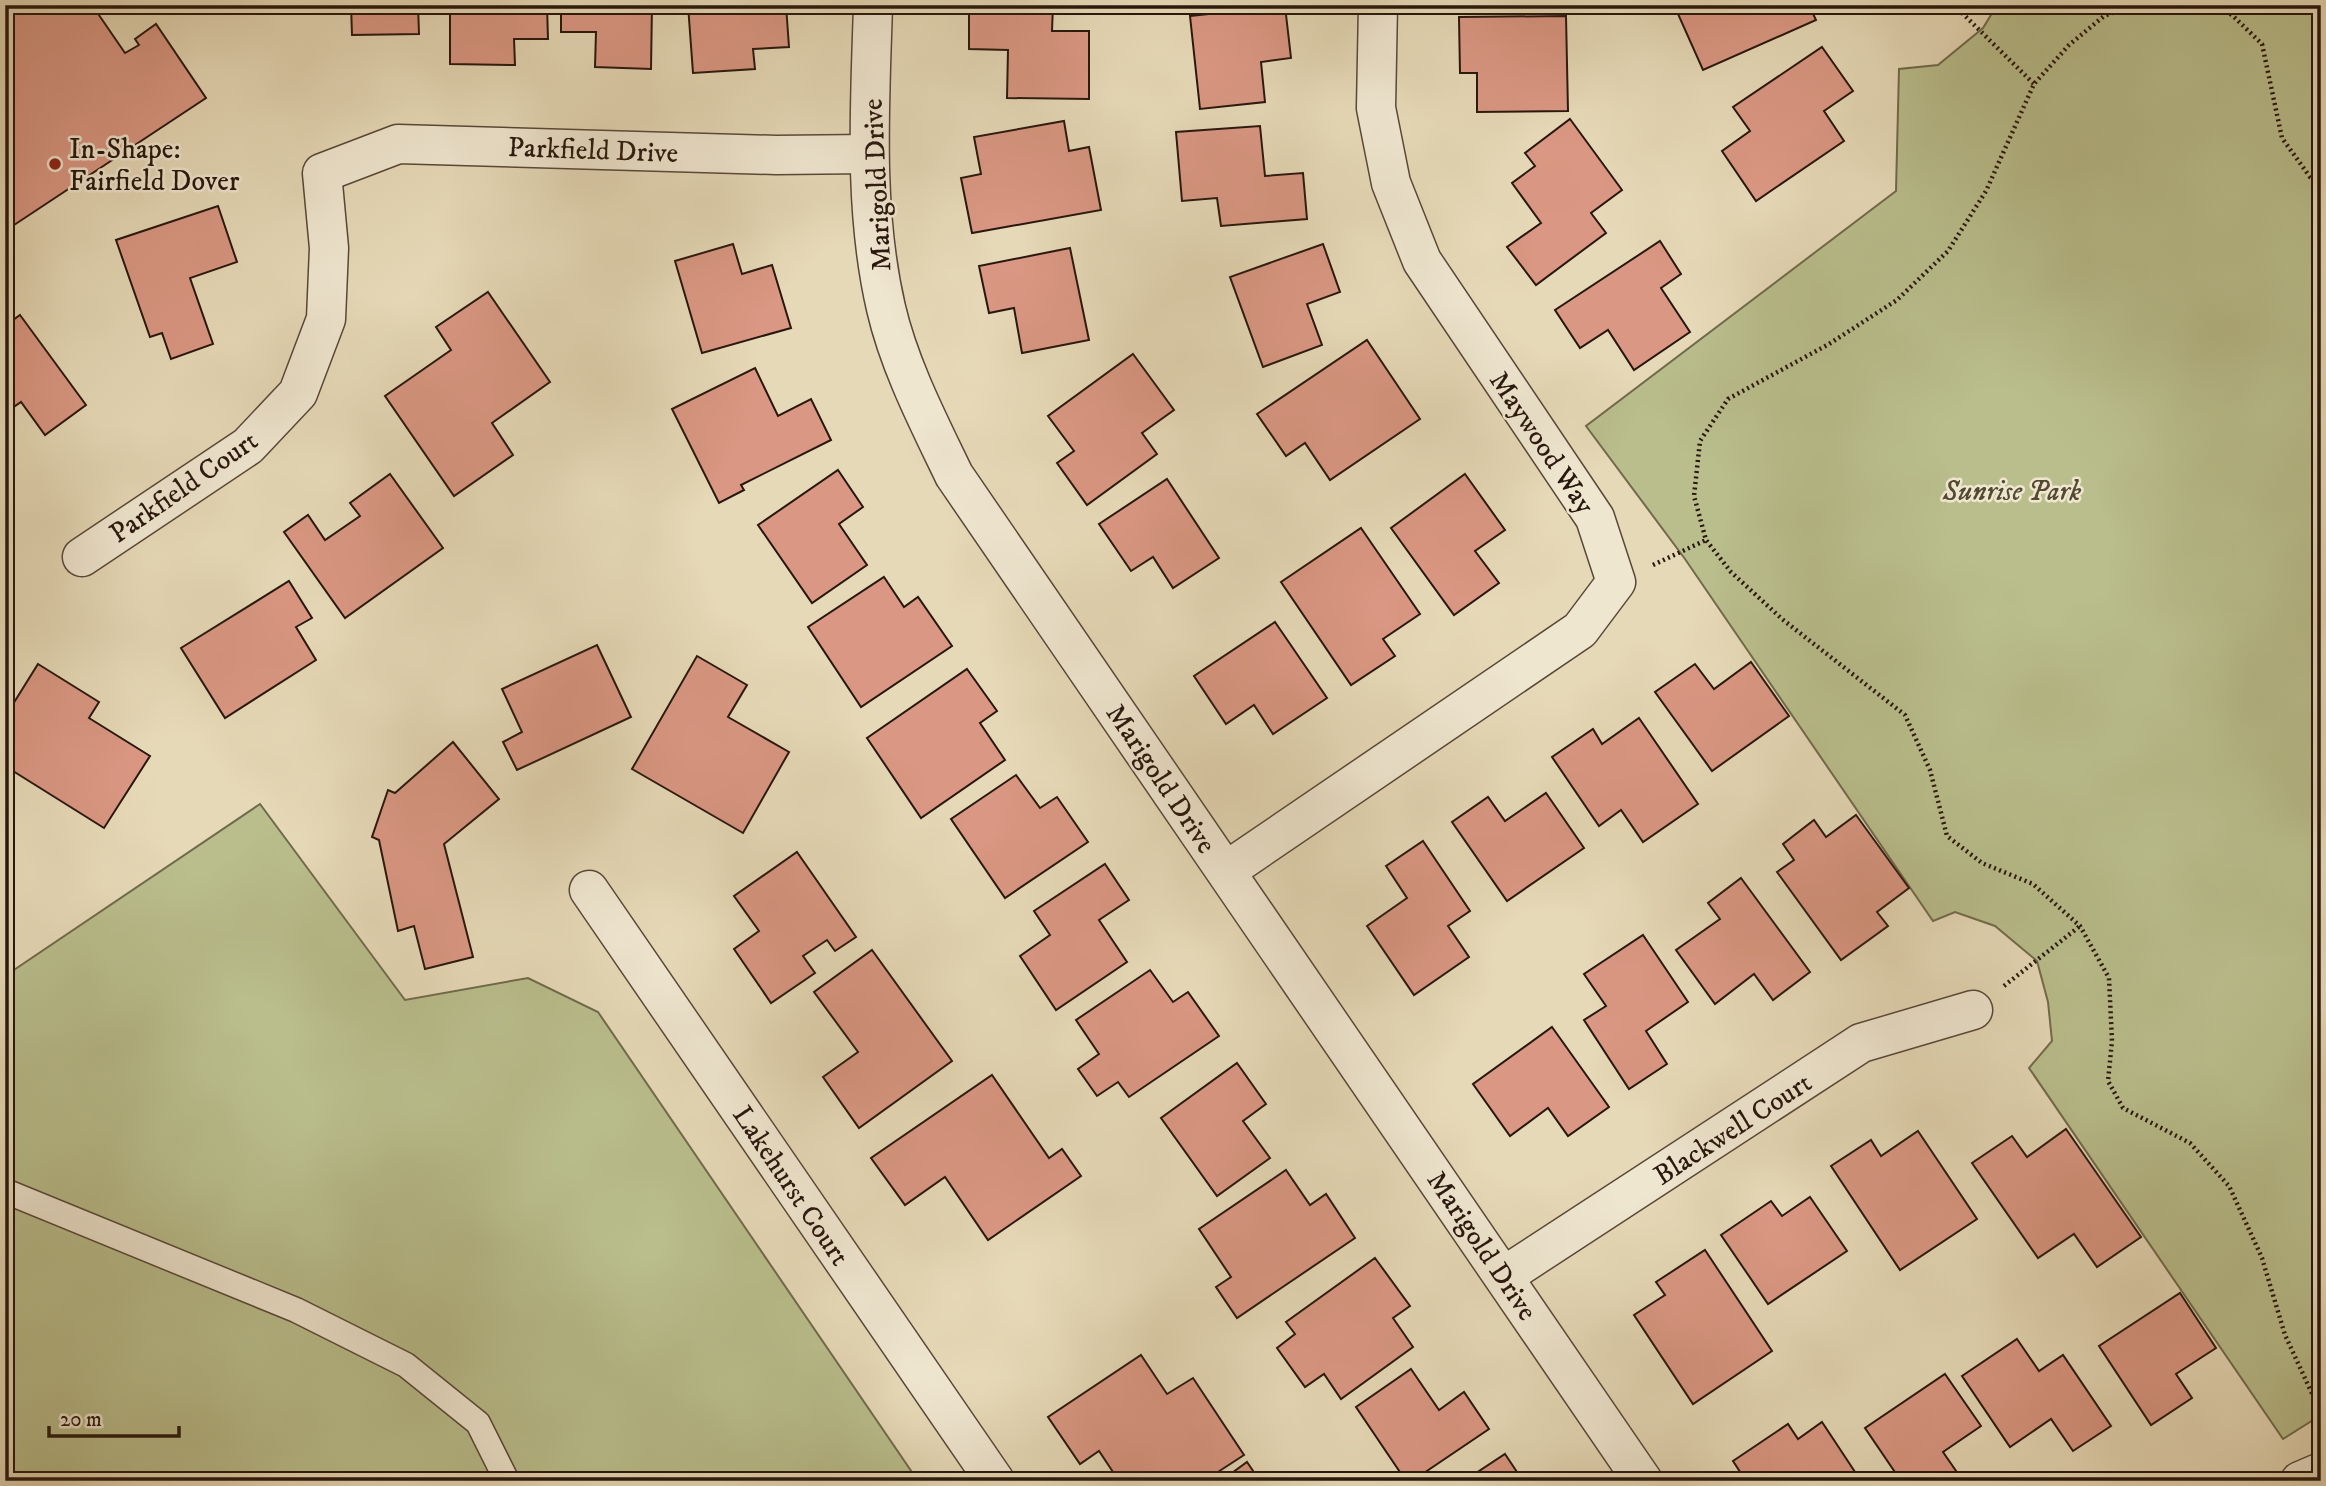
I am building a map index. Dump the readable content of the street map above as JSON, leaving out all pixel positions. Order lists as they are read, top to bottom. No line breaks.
{"streets":{"street":["Parkfield Drive","Marigold Drive","Maywood Way","Parkfield Court","Blackwell Court","Lakehurst Court"]},"crossings":[["Parkfield Drive","Marigold Drive"],["Parkfield Drive","Parkfield Court"],["Marigold Drive","Blackwell Court"]],"parks":["Sunrise Park"],"places":["In-Shape: Fairfield Dover"],"scale_bar":"20 m"}
